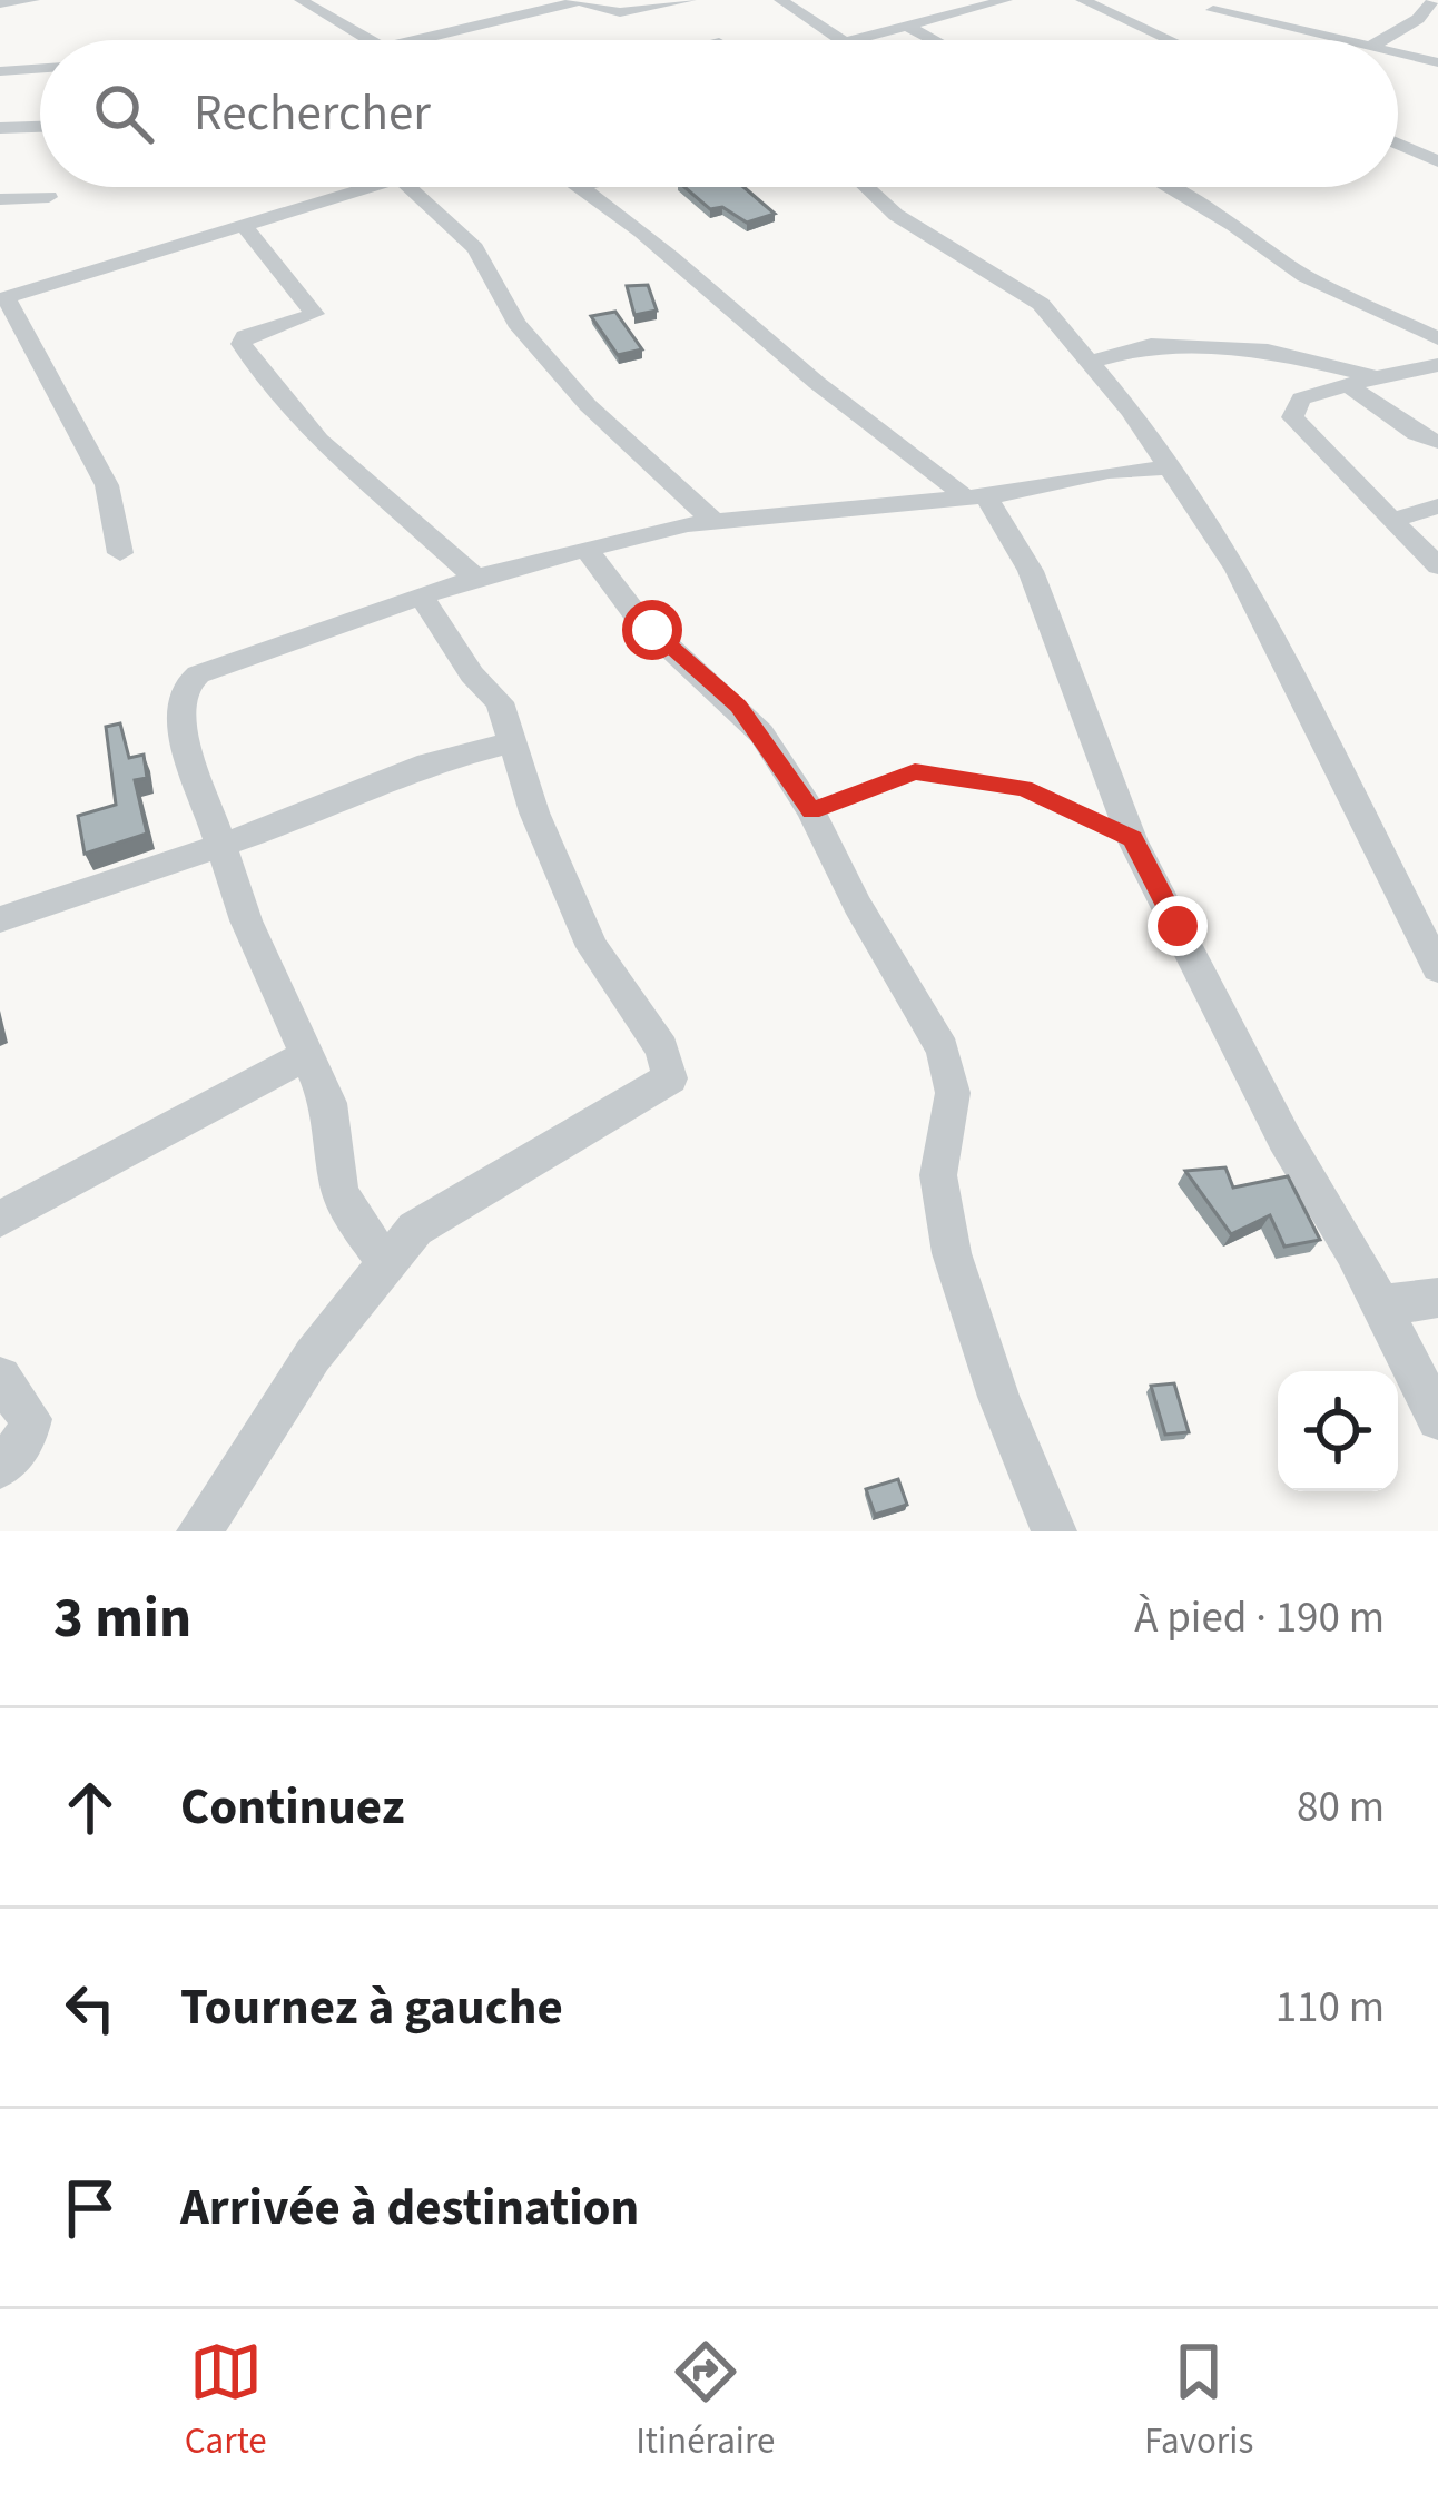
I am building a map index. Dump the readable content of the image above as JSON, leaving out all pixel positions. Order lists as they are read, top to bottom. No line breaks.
{"page":{"search":"Rechercher","heading":["3 min","À pied · 190 m"],"list":[["Continuez","80 m"],["Tournez à gauche","110 m"],"Arrivée à destination"],"nav":["Carte","Itinéraire","Favoris"]}}
